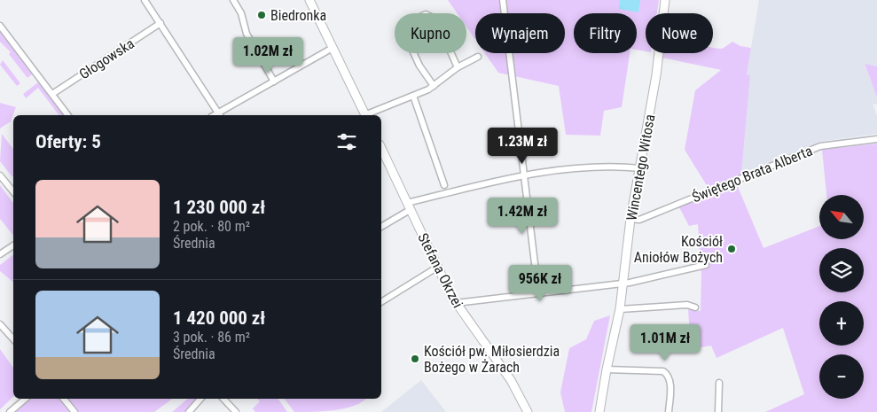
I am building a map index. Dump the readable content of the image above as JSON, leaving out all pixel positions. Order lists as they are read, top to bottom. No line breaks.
{"streets":{"street":["Głogowska","Wincentego Witosa","Świętego Brata Alberta","Stefana Okrzei"]},"crossings":[["Wincentego Witosa","Świętego Brata Alberta"]],"places":["Biedronka","Kościół Aniołów Bożych","Kościół pw. Miłosierdzia Bożego w Żarach"],"north":"top left","page":{"chip":["Kupno","Wynajem","Filtry","Nowe"],"price":["1.02M zł","1.23M zł","1.42M zł","956K zł","1.01M zł"],"heading":"Oferty: 5","list":[{"name":"1 230 000 zł","note":"2 pok. · 80 m² · Średnia"},{"name":"1 420 000 zł","note":"3 pok. · 86 m² · Średnia"}],"map_buttons":["+","−"]}}
